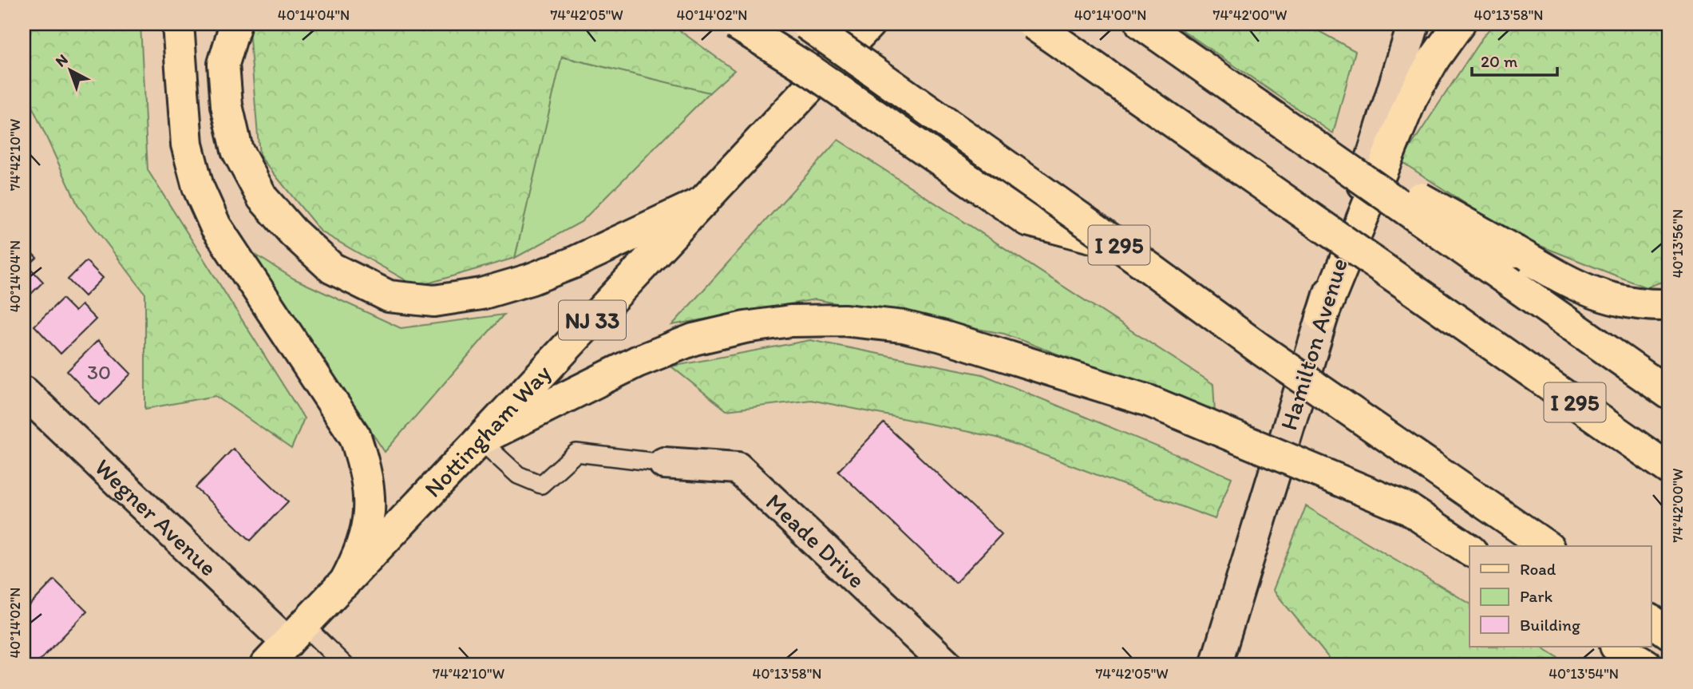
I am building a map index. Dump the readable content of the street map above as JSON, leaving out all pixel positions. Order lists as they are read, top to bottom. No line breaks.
{"streets":{"main road":["I 295","NJ 33","Nottingham Way"],"street":["Hamilton Avenue","Wegner Avenue","Meade Drive"]},"crossings":[["Nottingham Way","Wegner Avenue"]],"house_numbers":["30"],"legend":["Road","Park","Building"],"scale_bar":"20 m","north":"top left","coordinates":["40°14'04\"N","74°42'05\"W","40°14'02\"N","40°14'00\"N","74°42'00\"W","40°13'58\"N","74°42'10\"W","40°13'56\"N","40°13'54\"N"]}
